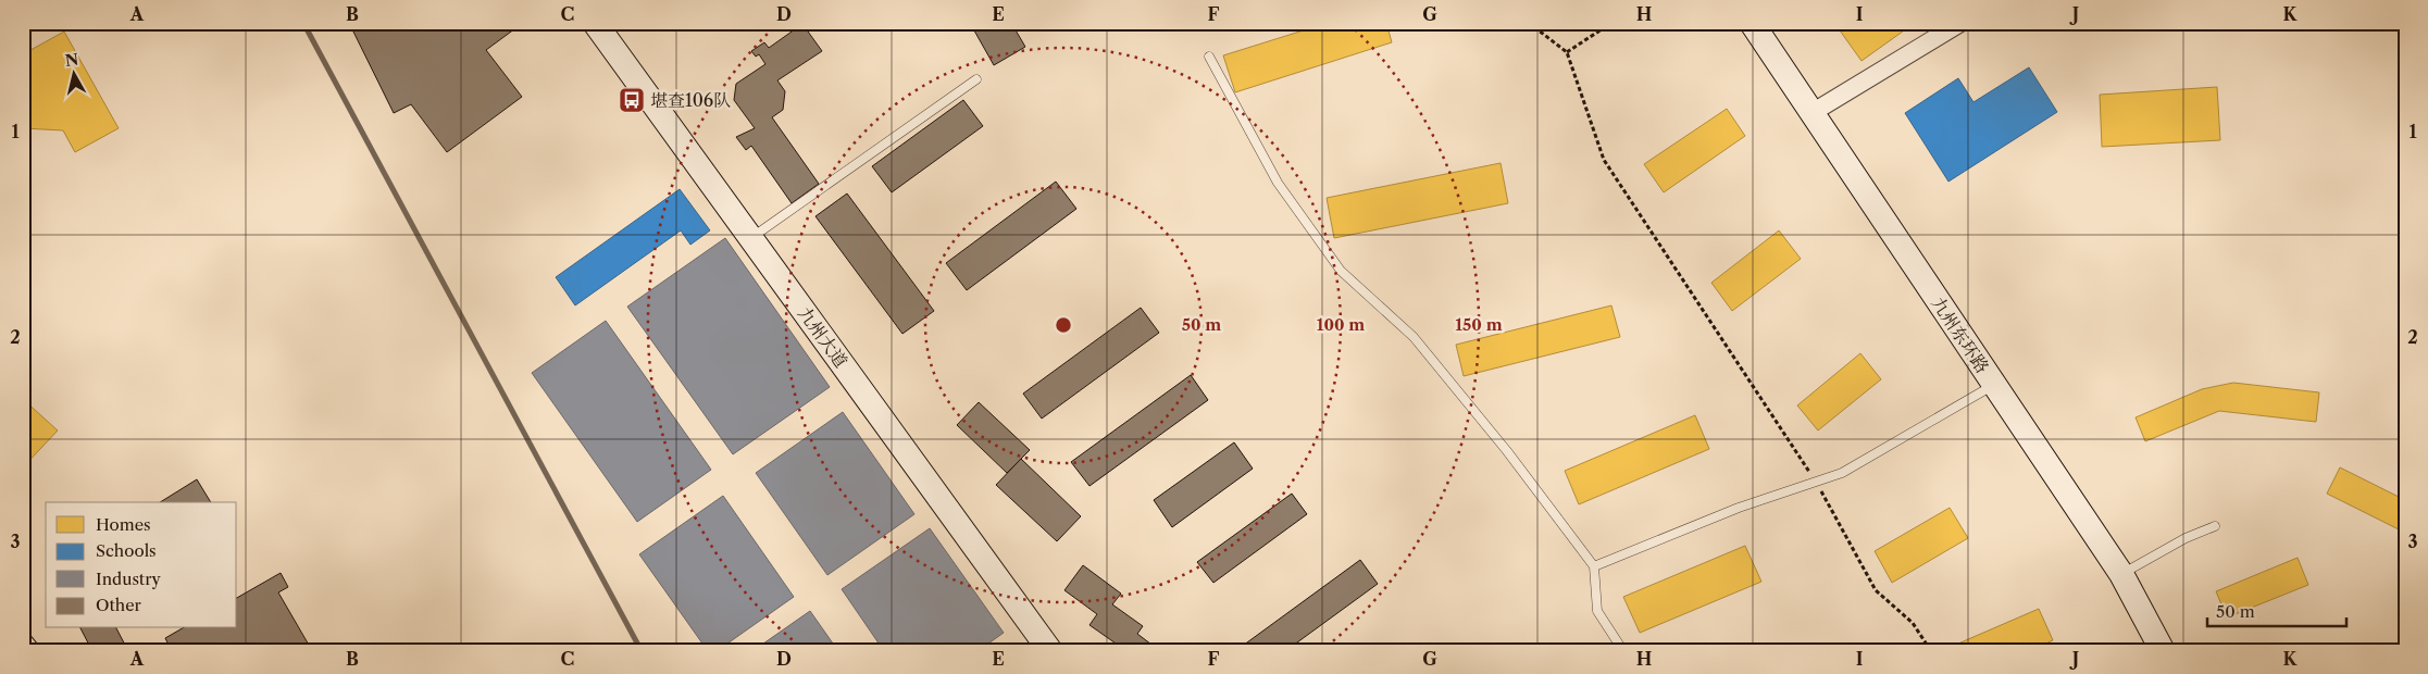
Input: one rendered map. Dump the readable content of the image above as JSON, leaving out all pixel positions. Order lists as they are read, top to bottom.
{
  "streets": {
    "main road": ["九州东环路", "九州大道"]
  },
  "places": {
    "bus stop": ["堪查106队"]
  },
  "legend": [
    "Homes",
    "Schools",
    "Industry",
    "Other"
  ],
  "scale_bar": "50 m",
  "north": "top",
  "grid": {
    "columns": [
      "A",
      "B",
      "C",
      "D",
      "E",
      "F",
      "G",
      "H",
      "I",
      "J",
      "K"
    ],
    "rows": ["1", "2", "3"]
  },
  "rings": ["50 m", "100 m", "150 m"]
}
